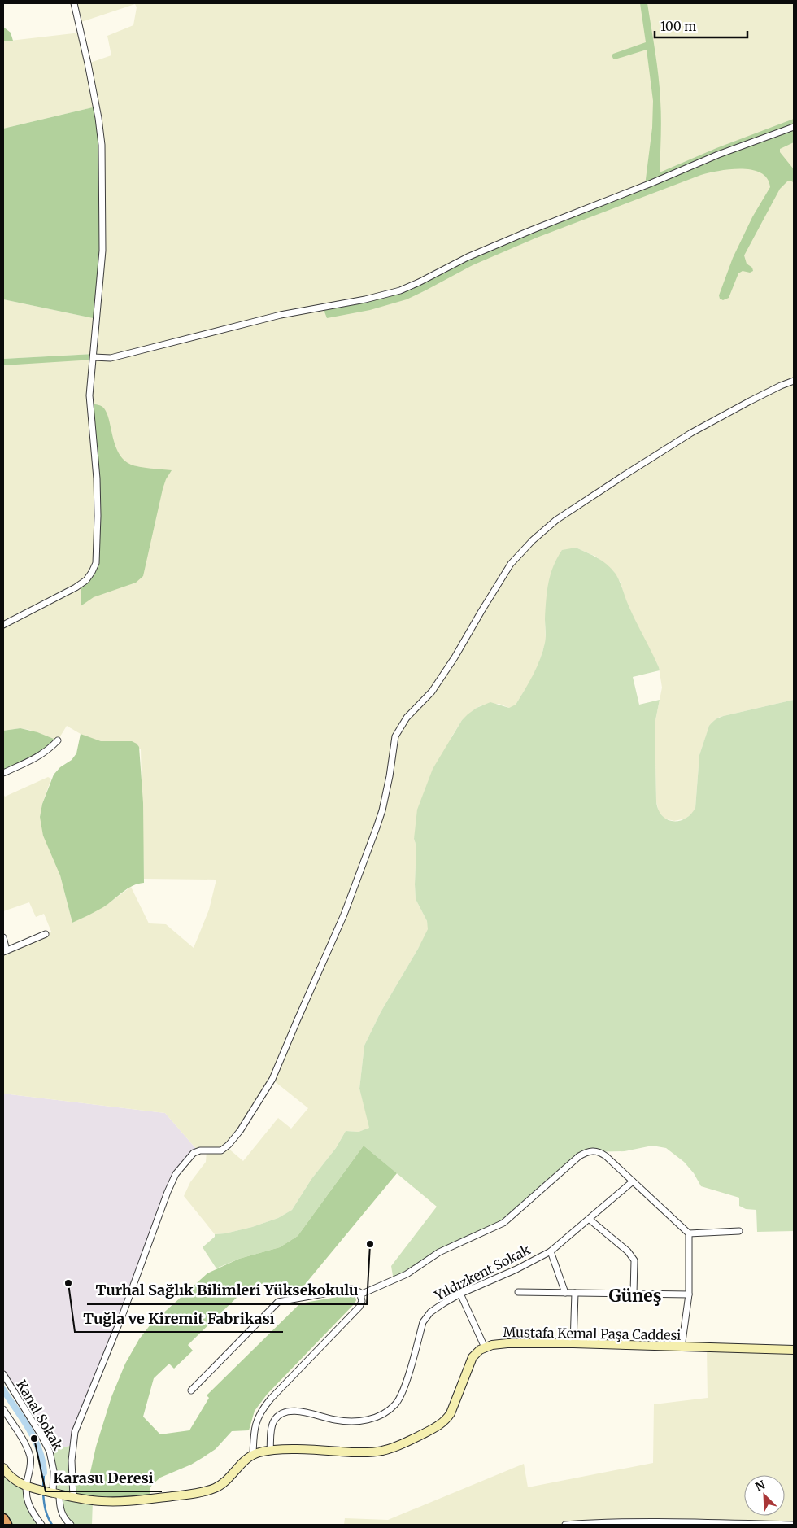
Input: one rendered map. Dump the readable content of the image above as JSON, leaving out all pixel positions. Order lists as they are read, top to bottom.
{
  "streets": {
    "street": ["Yıldızkent Sokak", "Mustafa Kemal Paşa Caddesi", "Kanal Sokak"]
  },
  "crossings": [
    ["Yıldızkent Sokak", "Mustafa Kemal Paşa Caddesi"]
  ],
  "districts": ["Güneş"],
  "places": ["Turhal Sağlık Bilimleri Yüksekokulu", "Tuğla ve Kiremit Fabrikası", "Karasu Deresi"],
  "scale_bar": "100 m",
  "north": "top left"
}
